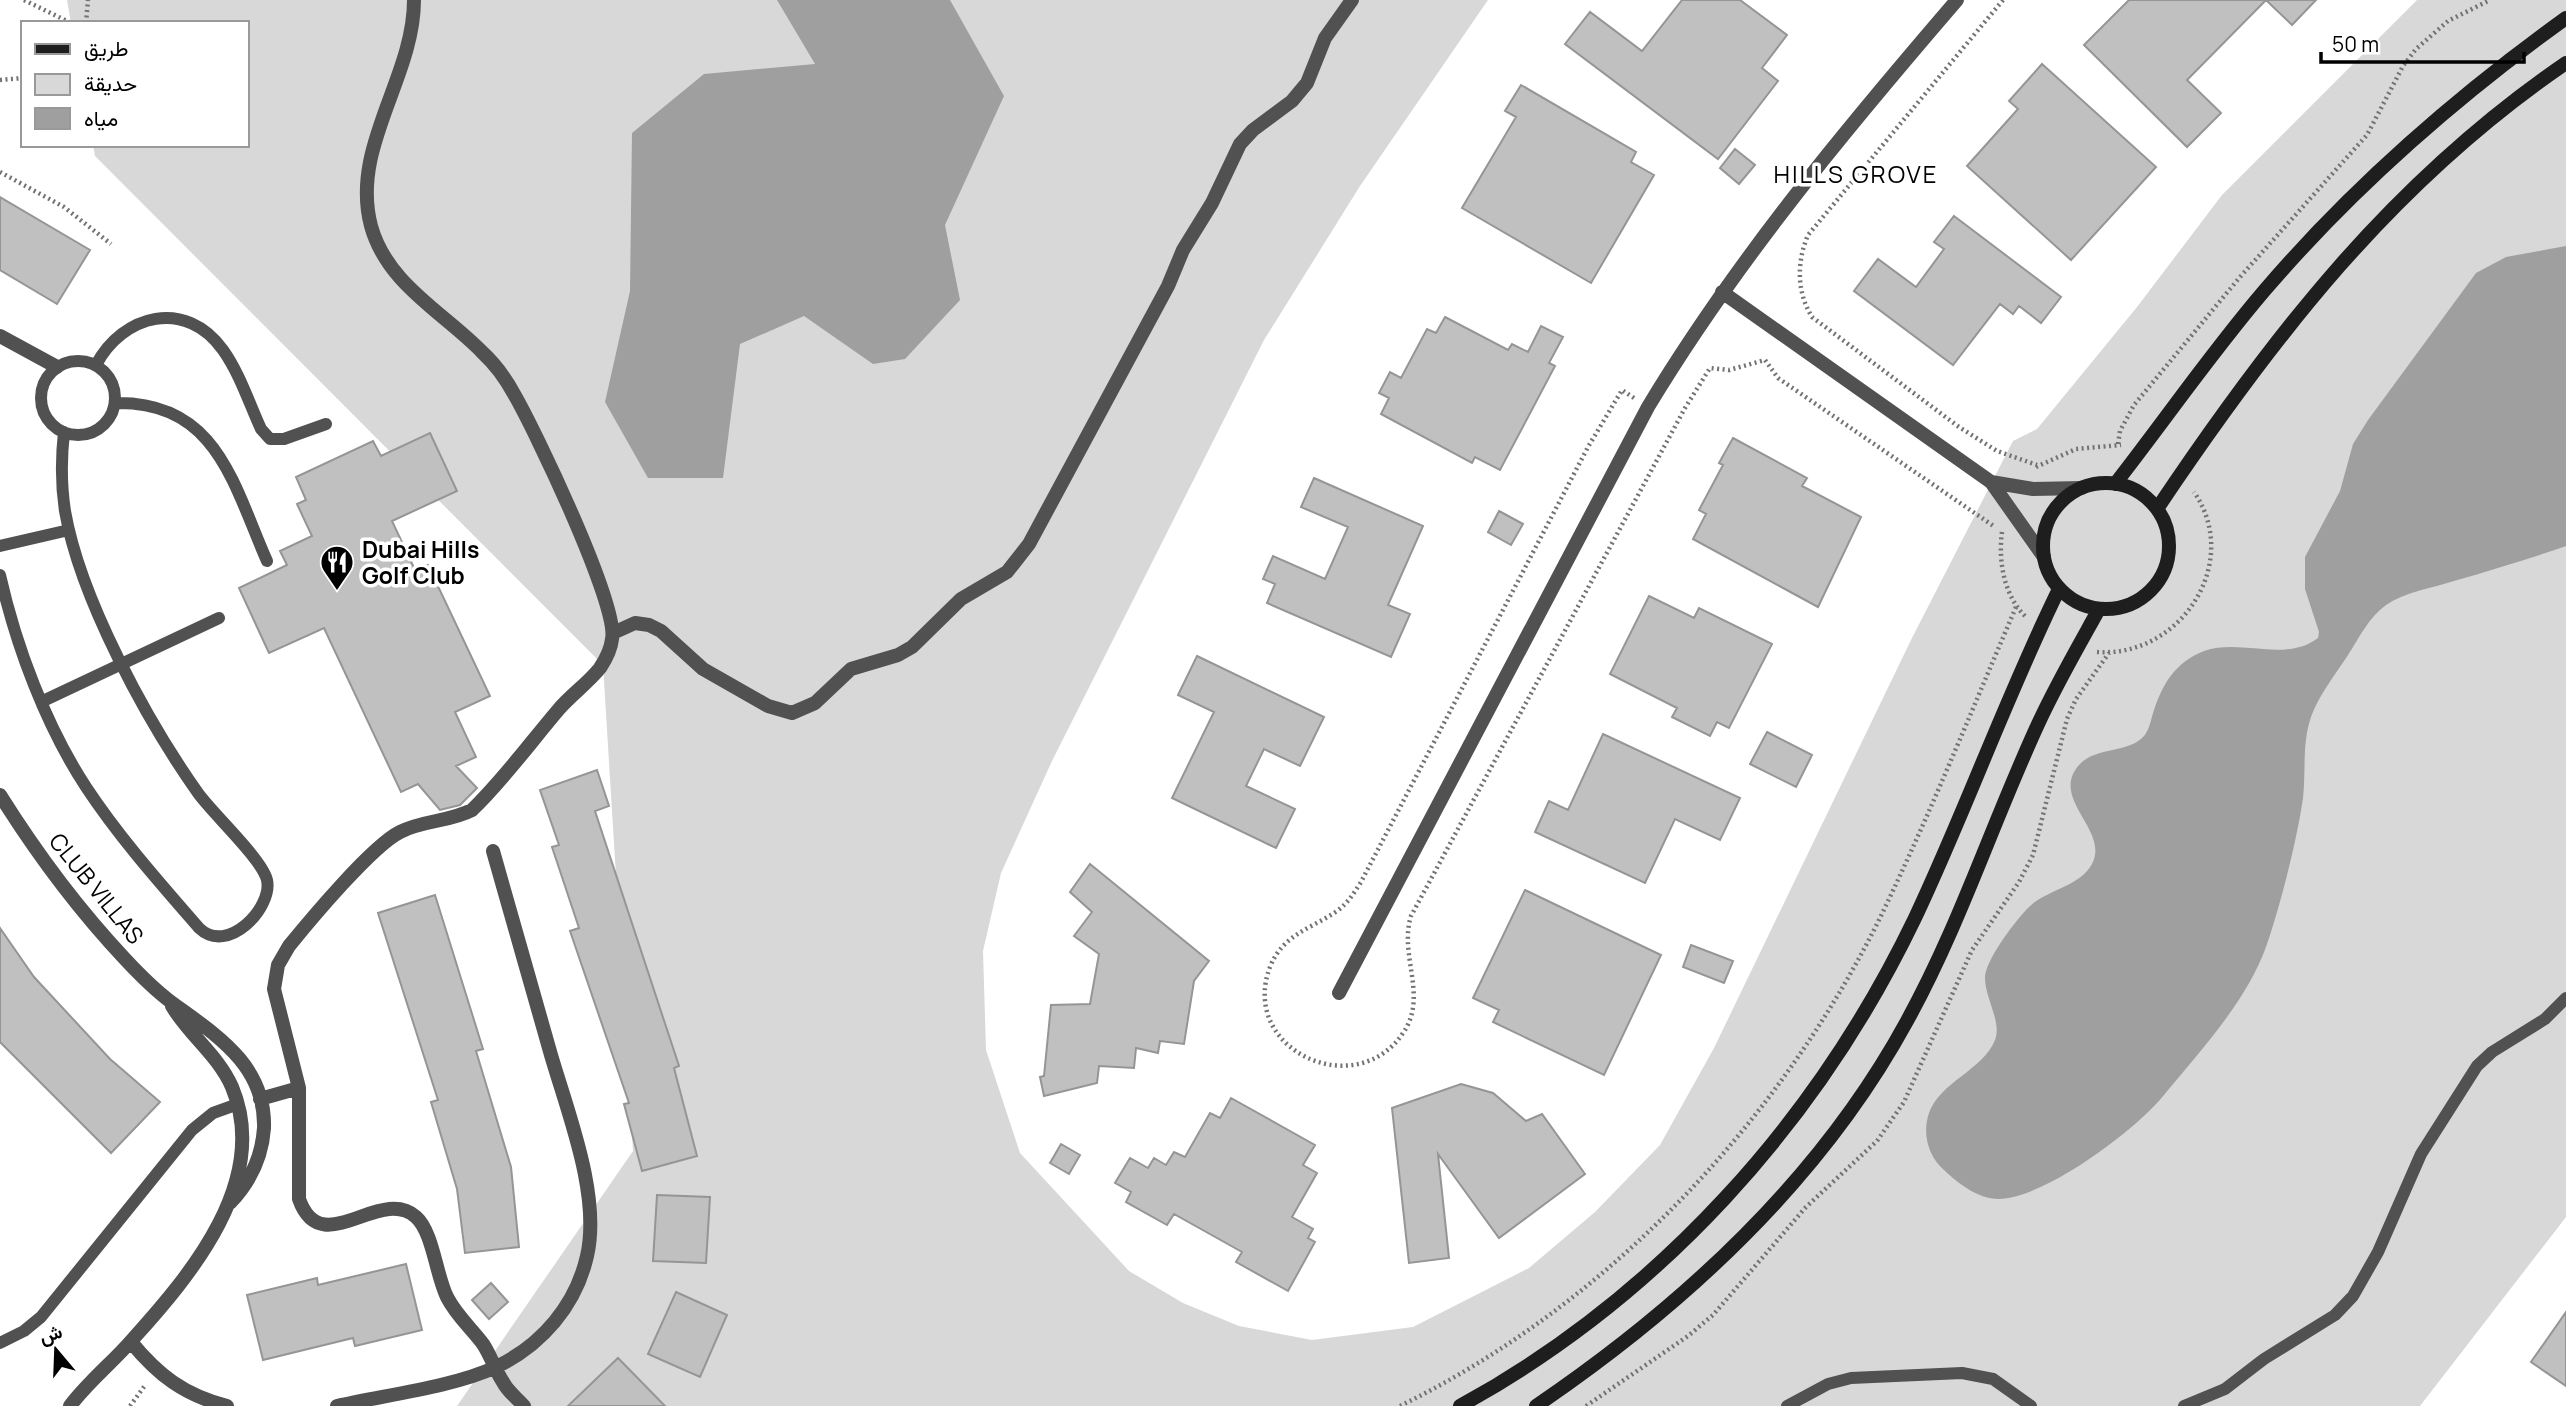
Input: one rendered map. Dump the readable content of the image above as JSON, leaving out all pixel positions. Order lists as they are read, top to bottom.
{
  "streets": {
    "street": ["CLUB VILLAS"]
  },
  "districts": ["HILLS GROVE"],
  "places": {
    "restaurant": ["Dubai Hills Golf Club"]
  },
  "legend": ["طريق", "حديقة", "مياه"],
  "scale_bar": "50 m",
  "north": "top"
}
